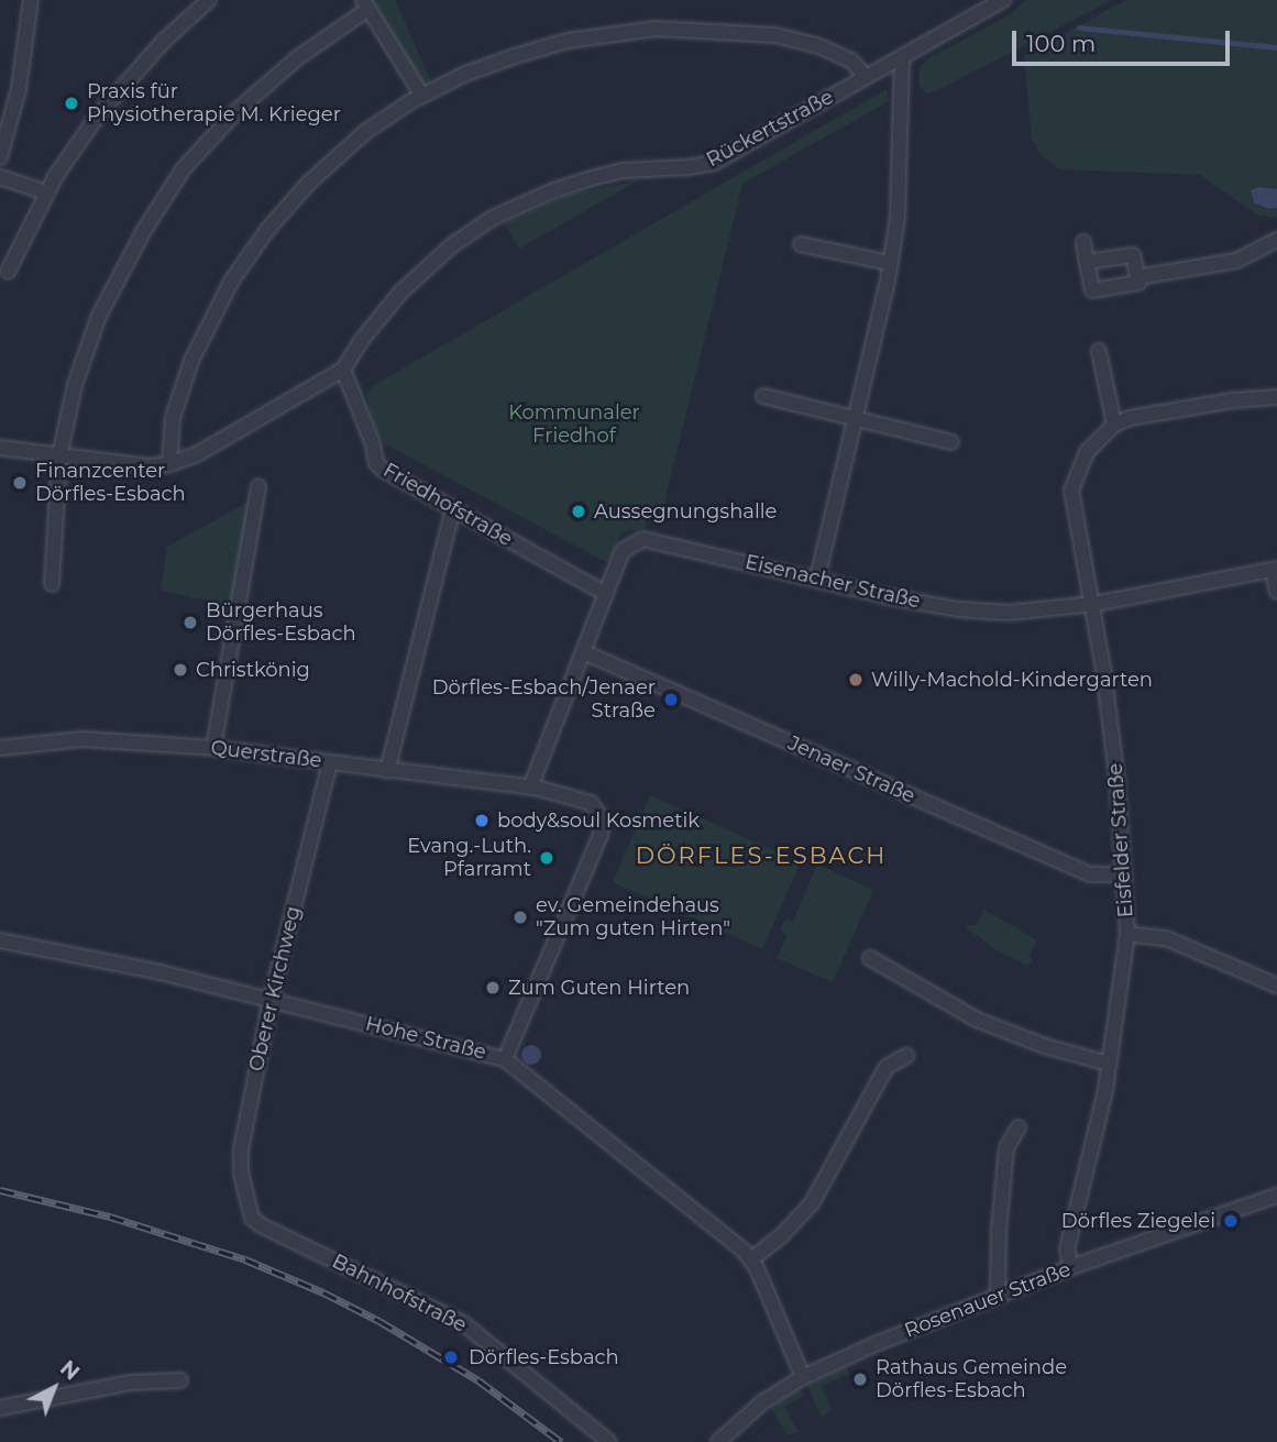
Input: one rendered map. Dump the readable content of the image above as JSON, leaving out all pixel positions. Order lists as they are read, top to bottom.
{
  "streets": {
    "street": [
      "Rückertstraße",
      "Friedhofstraße",
      "Eisenacher Straße",
      "Querstraße",
      "Jenaer Straße",
      "Eisfelder Straße",
      "Oberer Kirchweg",
      "Hohe Straße",
      "Bahnhofstraße",
      "Rosenauer Straße"
    ]
  },
  "crossings": [
    ["Rückertstraße", "Friedhofstraße"],
    ["Friedhofstraße", "Eisenacher Straße"],
    ["Eisenacher Straße", "Querstraße"],
    ["Eisenacher Straße", "Jenaer Straße"],
    ["Eisenacher Straße", "Eisfelder Straße"],
    ["Querstraße", "Oberer Kirchweg"],
    ["Querstraße", "Hohe Straße"],
    ["Jenaer Straße", "Eisfelder Straße"],
    ["Eisfelder Straße", "Rosenauer Straße"],
    ["Oberer Kirchweg", "Hohe Straße"],
    ["Oberer Kirchweg", "Bahnhofstraße"],
    ["Hohe Straße", "Rosenauer Straße"]
  ],
  "districts": ["DÖRFLES-ESBACH"],
  "parks": ["Kommunaler Friedhof"],
  "places": [
    "Praxis für Physiotherapie M. Krieger",
    "Finanzcenter Dörfles-Esbach",
    "Aussegnungshalle",
    "Bürgerhaus Dörfles-Esbach",
    "Christkönig",
    "Willy-Machold-Kindergarten",
    "Dörfles-Esbach/Jenaer Straße",
    "body&soul Kosmetik",
    "Evang.-Luth. Pfarramt",
    "ev. Gemeindehaus \"Zum guten Hirten\"",
    "Zum Guten Hirten",
    "Dörfles Ziegelei",
    "Dörfles-Esbach",
    "Rathaus Gemeinde Dörfles-Esbach"
  ],
  "scale_bar": "100 m",
  "north": "top right"
}
